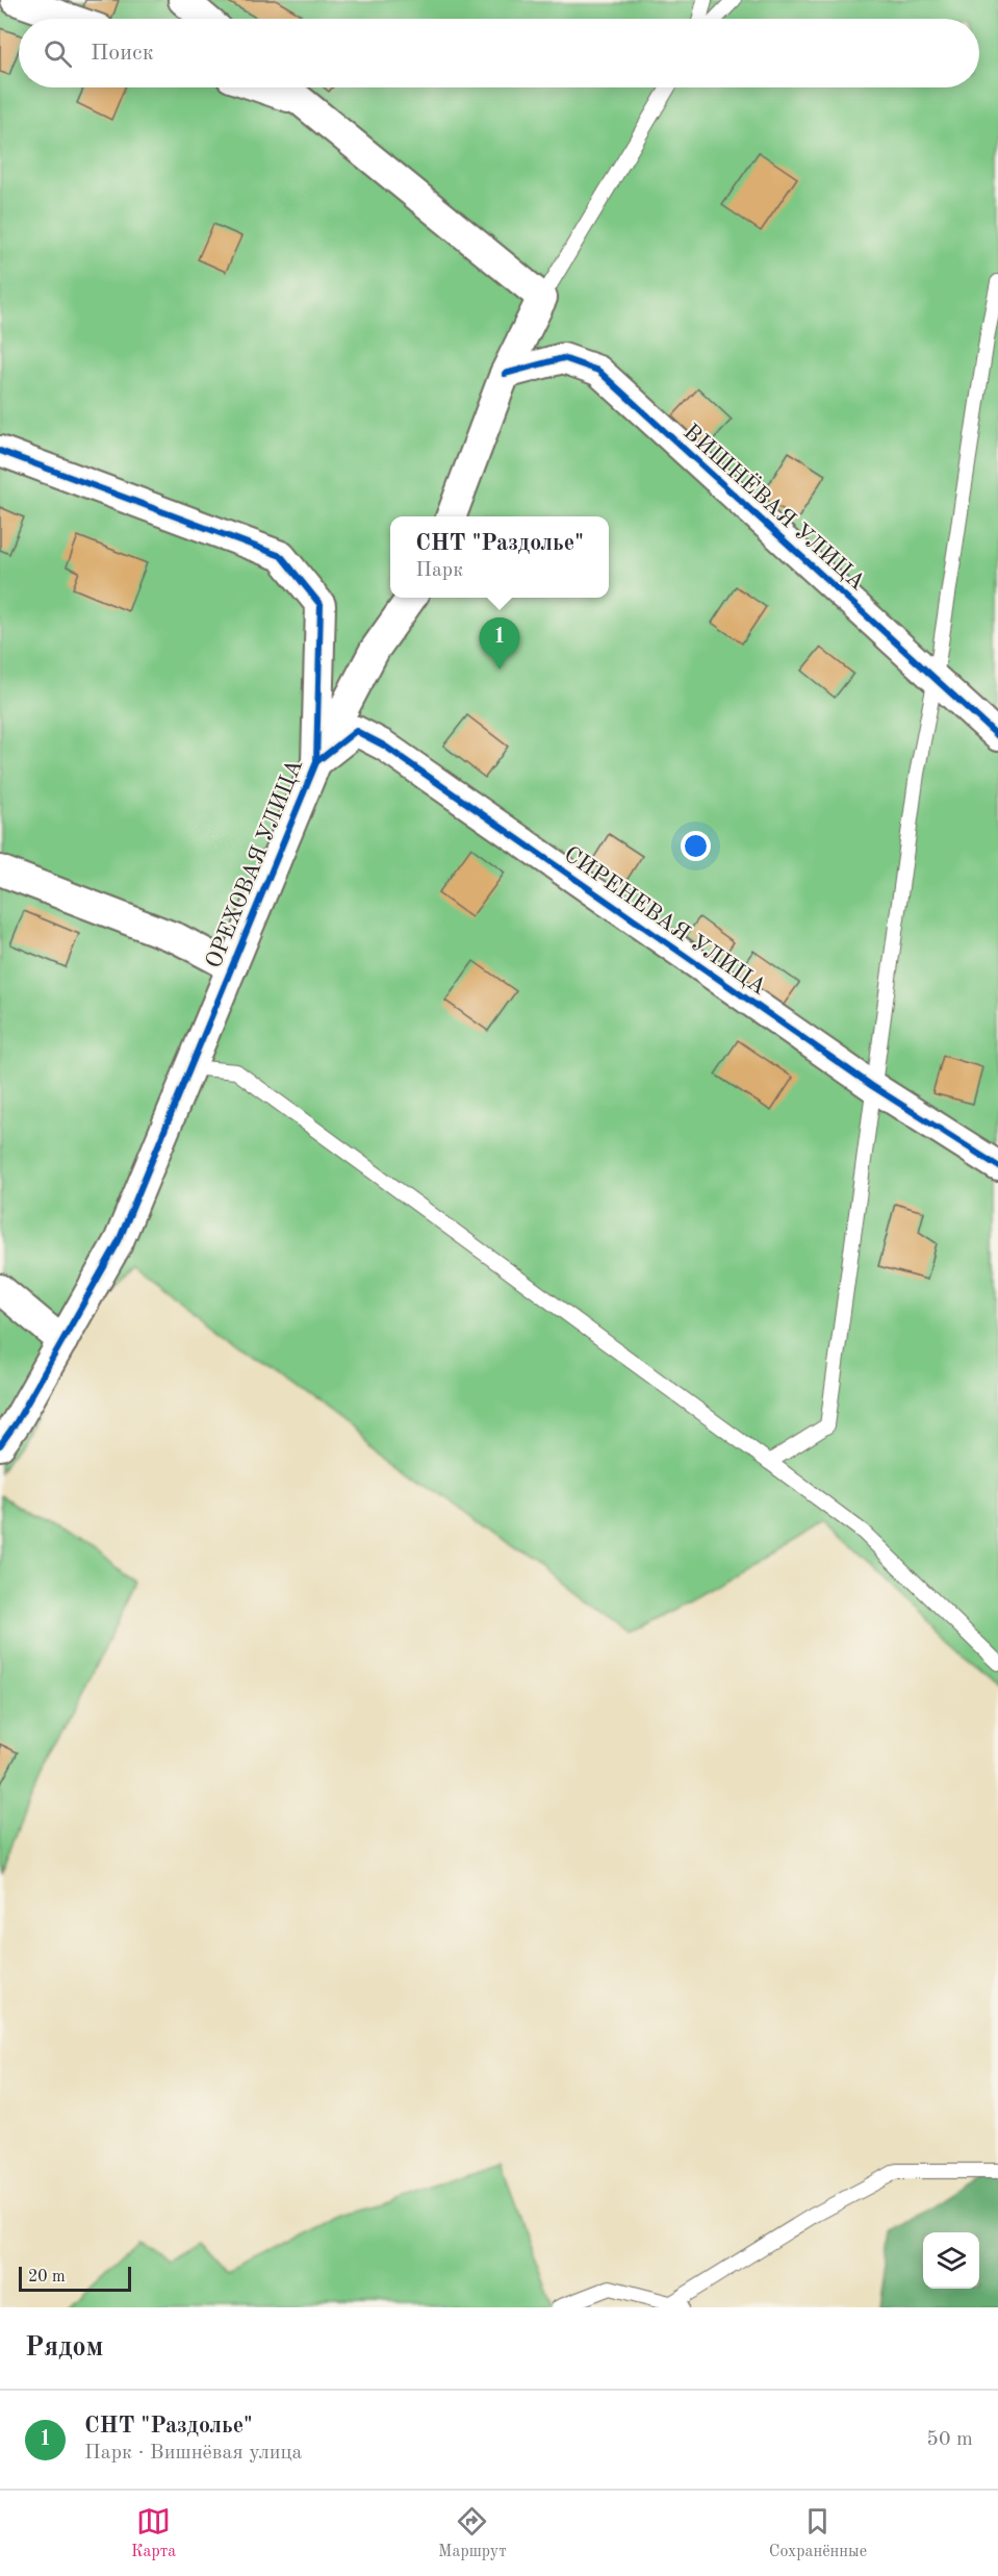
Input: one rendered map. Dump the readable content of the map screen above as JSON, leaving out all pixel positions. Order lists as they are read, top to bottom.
{
  "streets": {
    "street": ["ВИШНЁВАЯ УЛИЦА", "ОРЕХОВАЯ УЛИЦА", "СИРЕНЕВАЯ УЛИЦА"]
  },
  "crossings": [
    ["ОРЕХОВАЯ УЛИЦА", "СИРЕНЕВАЯ УЛИЦА"]
  ],
  "scale_bar": "20 m",
  "page": {
    "search": "Поиск",
    "popup": ["СНТ \"Раздолье\"", "Парк"],
    "pins": "1",
    "scale": "20 m",
    "heading": "Рядом",
    "list": [
      {
        "mark": "1",
        "name": "СНТ \"Раздолье\"",
        "note": "Парк · Вишнёвая улица",
        "value": "50 m"
      }
    ],
    "nav": ["Карта", "Маршрут", "Сохранённые"]
  }
}
